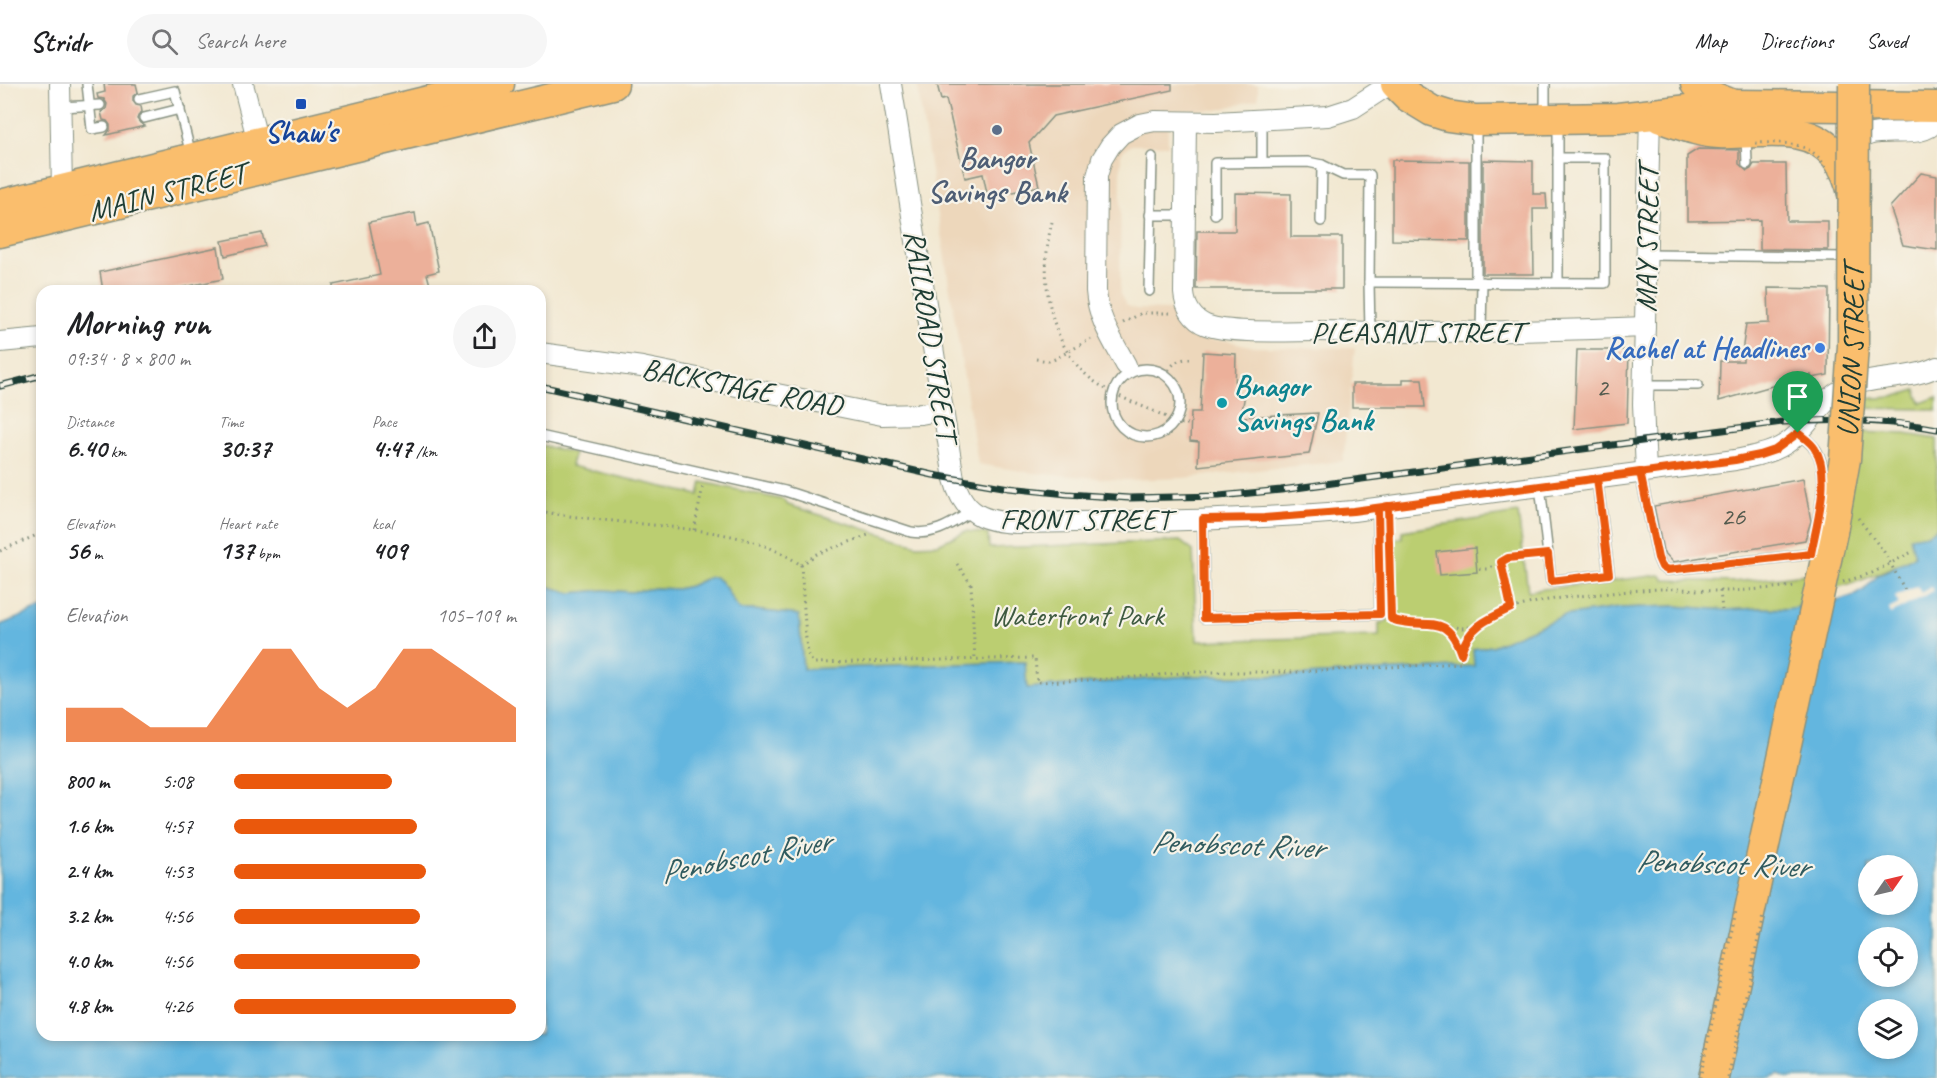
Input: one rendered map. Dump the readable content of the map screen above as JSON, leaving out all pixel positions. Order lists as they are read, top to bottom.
{
  "streets": {
    "main road": ["MAIN STREET", "UNION STREET"],
    "street": [
      "MAY STREET",
      "PLEASANT STREET",
      "RAILROAD STREET",
      "BACKSTAGE ROAD",
      "FRONT STREET"
    ]
  },
  "crossings": [
    ["MAY STREET", "PLEASANT STREET"],
    ["MAY STREET", "FRONT STREET"],
    ["RAILROAD STREET", "BACKSTAGE ROAD"],
    ["RAILROAD STREET", "FRONT STREET"]
  ],
  "water": ["Penobscot River"],
  "parks": ["Waterfront Park"],
  "places": {
    "transit": ["Shaw's"],
    "other": ["Bangor Savings Bank", "Rachel at Headlines", "Bnagor Savings Bank"]
  },
  "house_numbers": ["2", "26"],
  "north": "top right",
  "page": {
    "header": "Stridr",
    "search": "Search here",
    "nav": ["Map", "Directions", "Saved"],
    "heading": ["Morning run", "09:34 · 8 × 800 m"],
    "stats": [
      ["Distance", "6.40 km"],
      ["Time", "30:37"],
      ["Pace", "4:47 /km"],
      ["Elevation", "56 m"],
      ["Heart rate", "137 bpm"],
      ["kcal", "409"]
    ],
    "chart": ["Elevation", "105–109 m"],
    "list": [
      {
        "name": "800 m",
        "note": "5:08"
      },
      {
        "name": "1.6 km",
        "note": "4:57"
      },
      {
        "name": "2.4 km",
        "note": "4:53"
      },
      {
        "name": "3.2 km",
        "note": "4:56"
      },
      {
        "name": "4.0 km",
        "note": "4:56"
      },
      {
        "name": "4.8 km",
        "note": "4:26"
      }
    ]
  }
}
